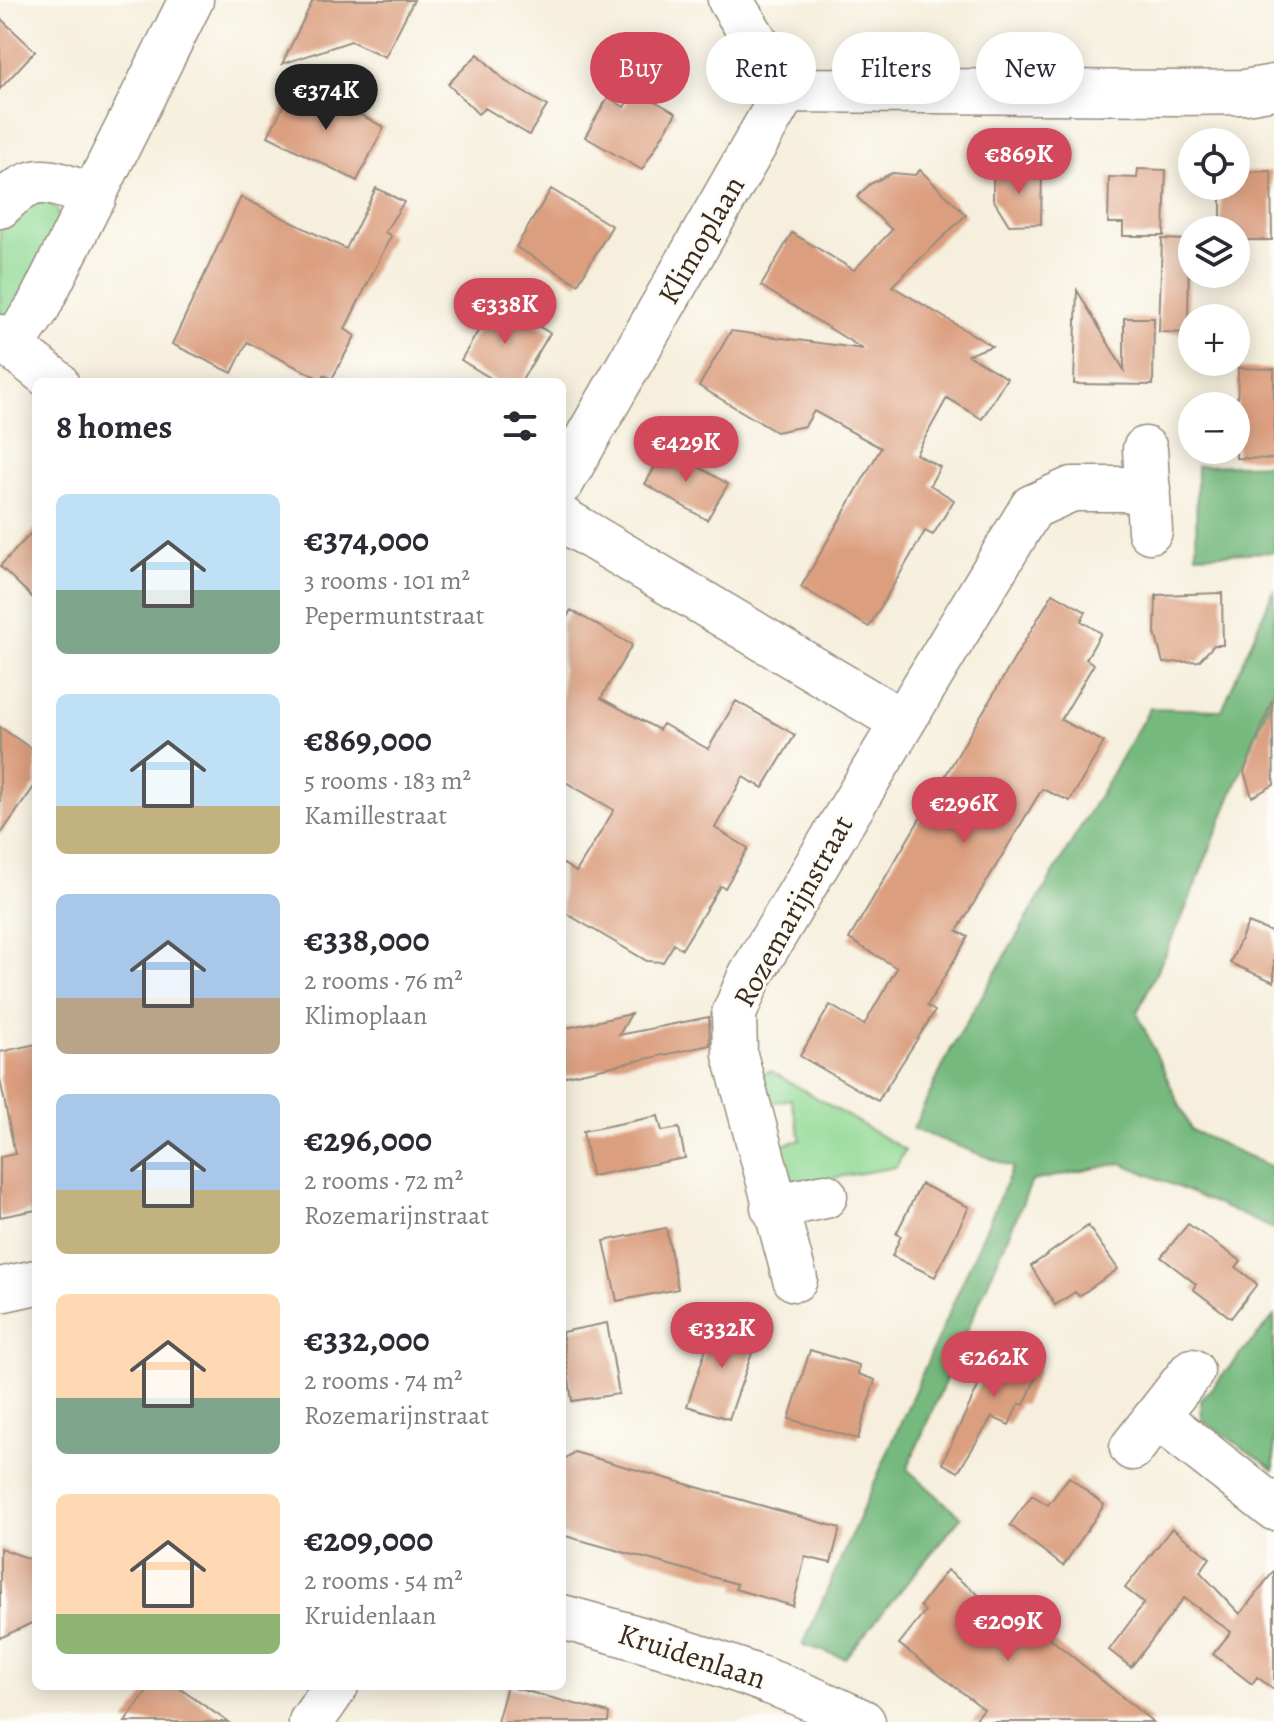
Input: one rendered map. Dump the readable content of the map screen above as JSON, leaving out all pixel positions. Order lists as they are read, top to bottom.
{
  "streets": {
    "street": ["Klimoplaan", "Rozemarijnstraat", "Kruidenlaan"]
  },
  "page": {
    "chip": [
      "Buy",
      "Rent",
      "Filters",
      "New"
    ],
    "price": [
      "€374K",
      "€869K",
      "€338K",
      "€429K",
      "€296K",
      "€332K",
      "€262K",
      "€209K"
    ],
    "map_buttons": ["+", "−"],
    "heading": "8 homes",
    "list": [
      {
        "name": "€374,000",
        "note": "3 rooms · 101 m² · Pepermuntstraat"
      },
      {
        "name": "€869,000",
        "note": "5 rooms · 183 m² · Kamillestraat"
      },
      {
        "name": "€338,000",
        "note": "2 rooms · 76 m² · Klimoplaan"
      },
      {
        "name": "€296,000",
        "note": "2 rooms · 72 m² · Rozemarijnstraat"
      },
      {
        "name": "€332,000",
        "note": "2 rooms · 74 m² · Rozemarijnstraat"
      },
      {
        "name": "€209,000",
        "note": "2 rooms · 54 m² · Kruidenlaan"
      }
    ]
  }
}
